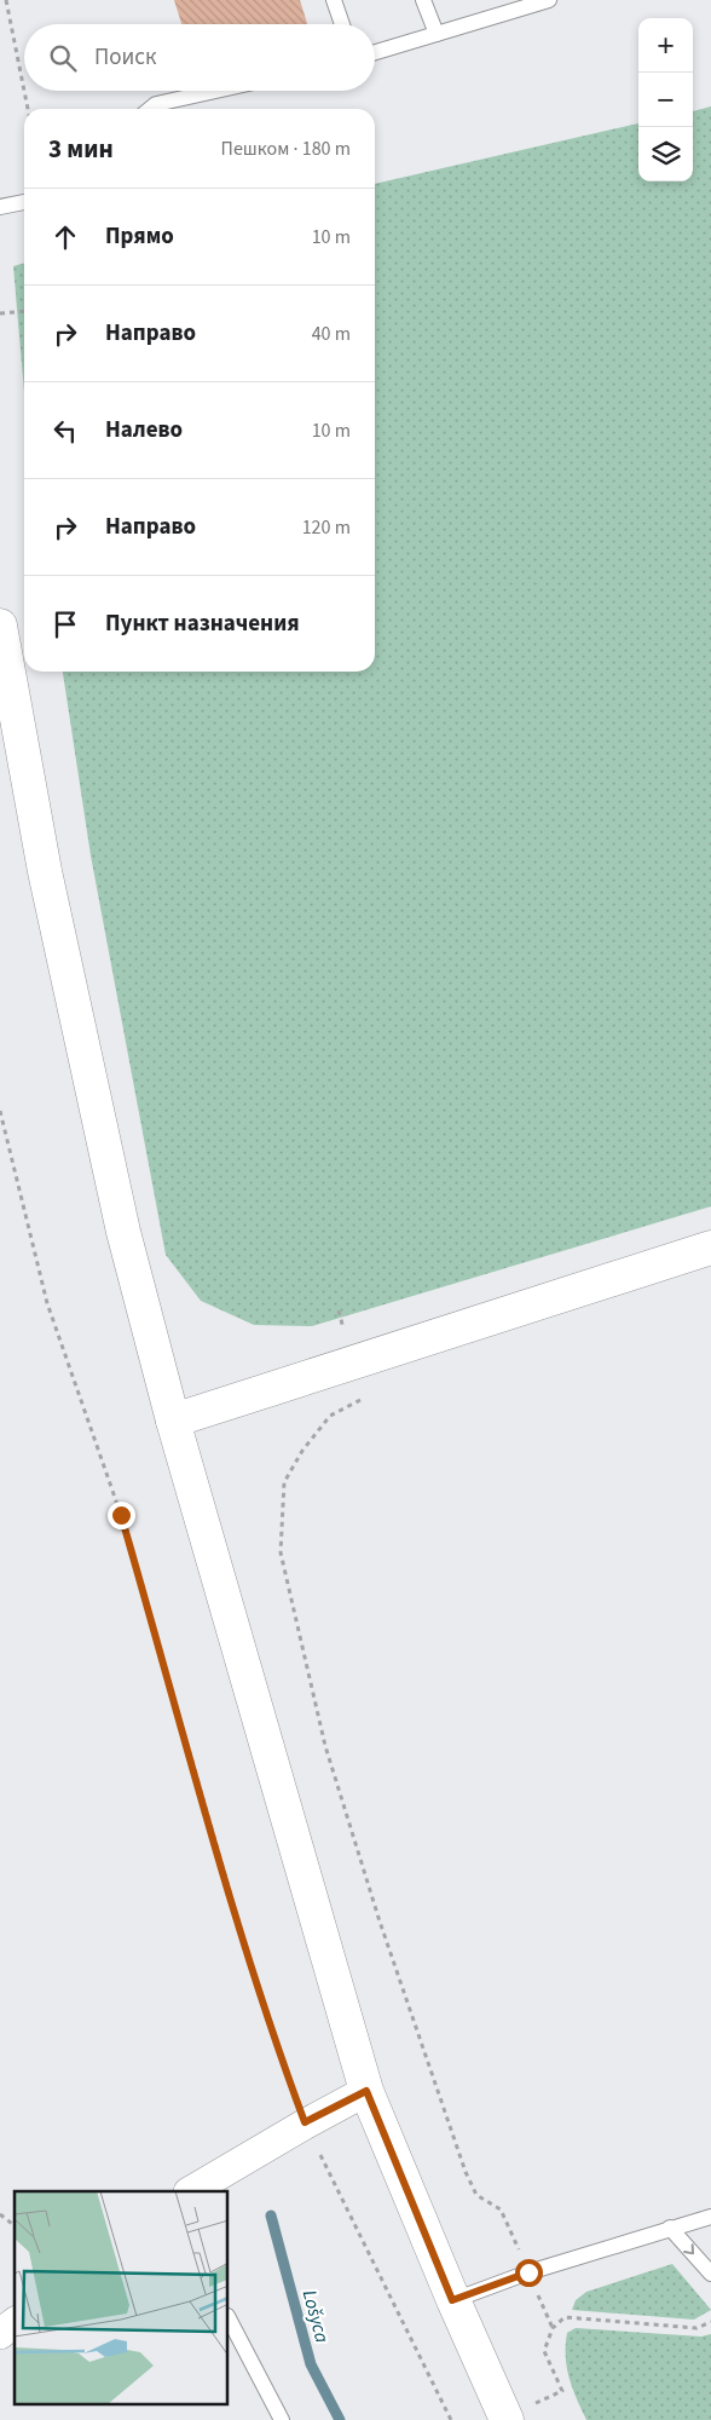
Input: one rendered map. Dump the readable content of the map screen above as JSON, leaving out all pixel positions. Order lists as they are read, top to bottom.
{
  "water": ["Lošyca"],
  "page": {
    "map_buttons": ["+", "−"],
    "search": "Поиск",
    "heading": ["3 мин", "Пешком · 180 m"],
    "list": [
      ["Прямо", "10 m"],
      ["Направо", "40 m"],
      ["Налево", "10 m"],
      ["Направо", "120 m"],
      "Пункт назначения"
    ]
  }
}
